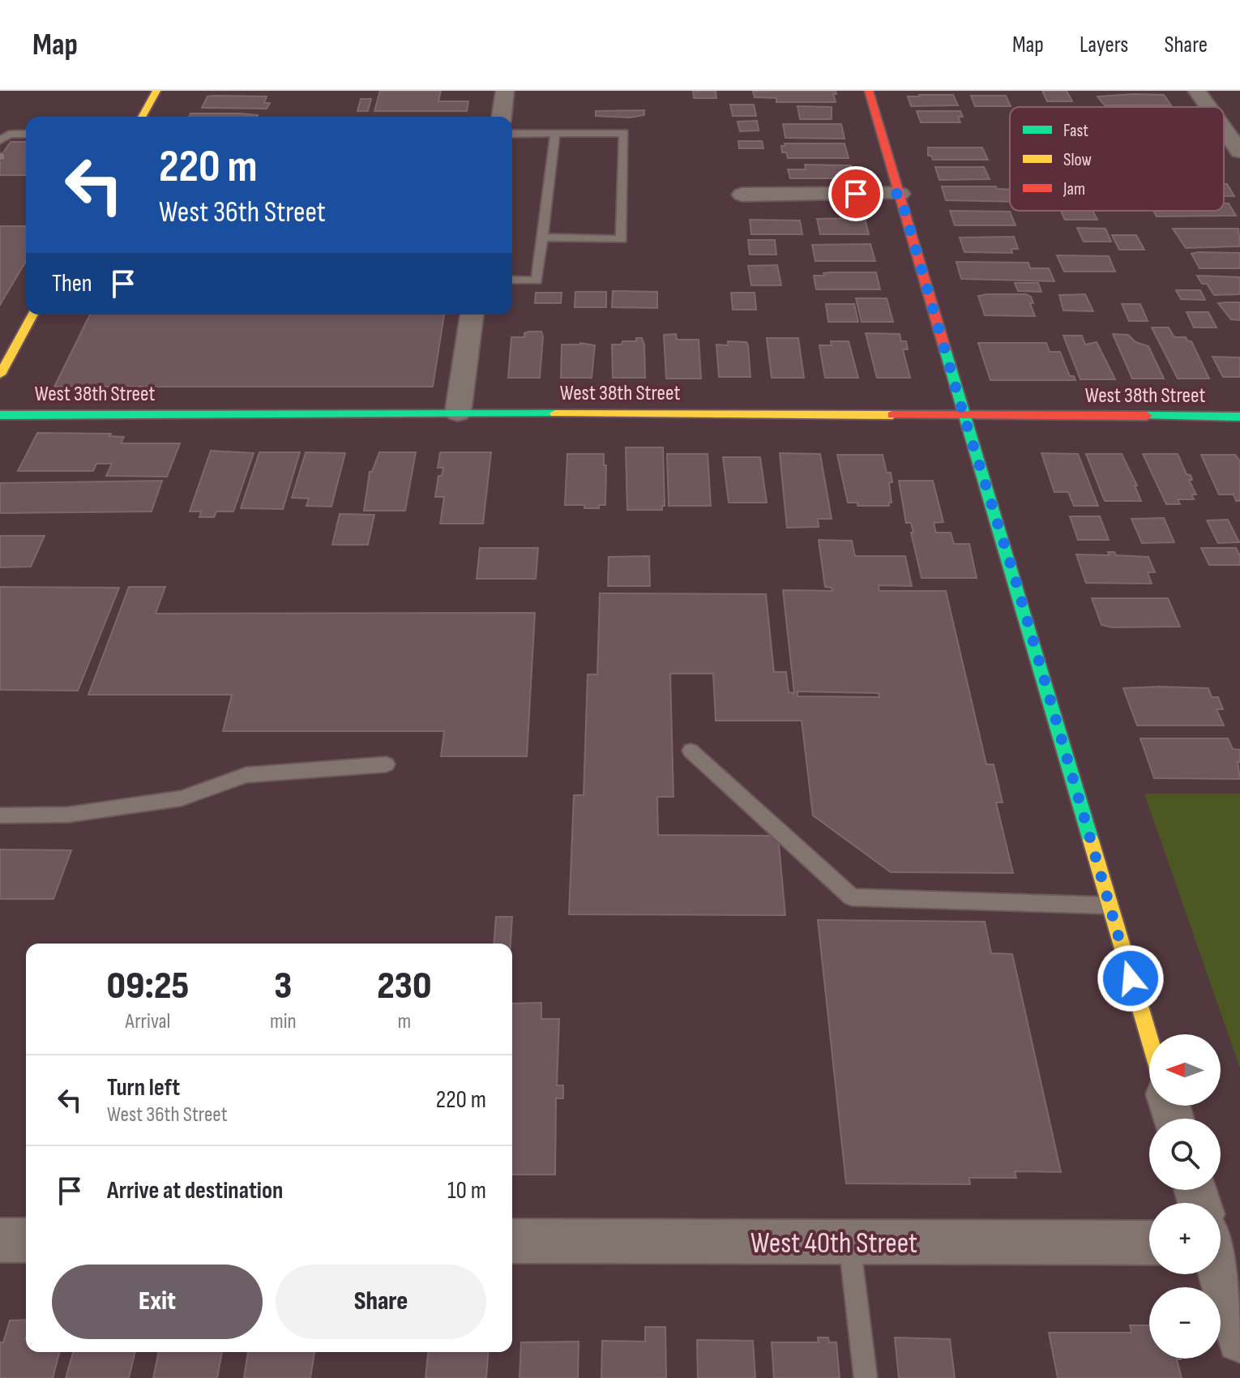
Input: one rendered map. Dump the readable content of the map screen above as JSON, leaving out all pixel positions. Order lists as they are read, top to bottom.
{
  "streets": {
    "street": ["West 38th Street", "West 40th Street"]
  },
  "legend": ["Fast", "Slow", "Jam"],
  "north": "left",
  "page": {
    "header": "Map",
    "nav": ["Map", "Layers", "Share"],
    "turn": ["220 m", "West 36th Street"],
    "then": "Then",
    "eta": [
      "09:25",
      "Arrival",
      "3",
      "min",
      "230",
      "m"
    ],
    "map_buttons": ["+", "−"],
    "list": [
      {
        "name": "Turn left",
        "note": "West 36th Street",
        "value": "220 m"
      },
      {
        "name": "Arrive at destination",
        "value": "10 m"
      }
    ],
    "buttons": ["Exit", "Share"]
  }
}
